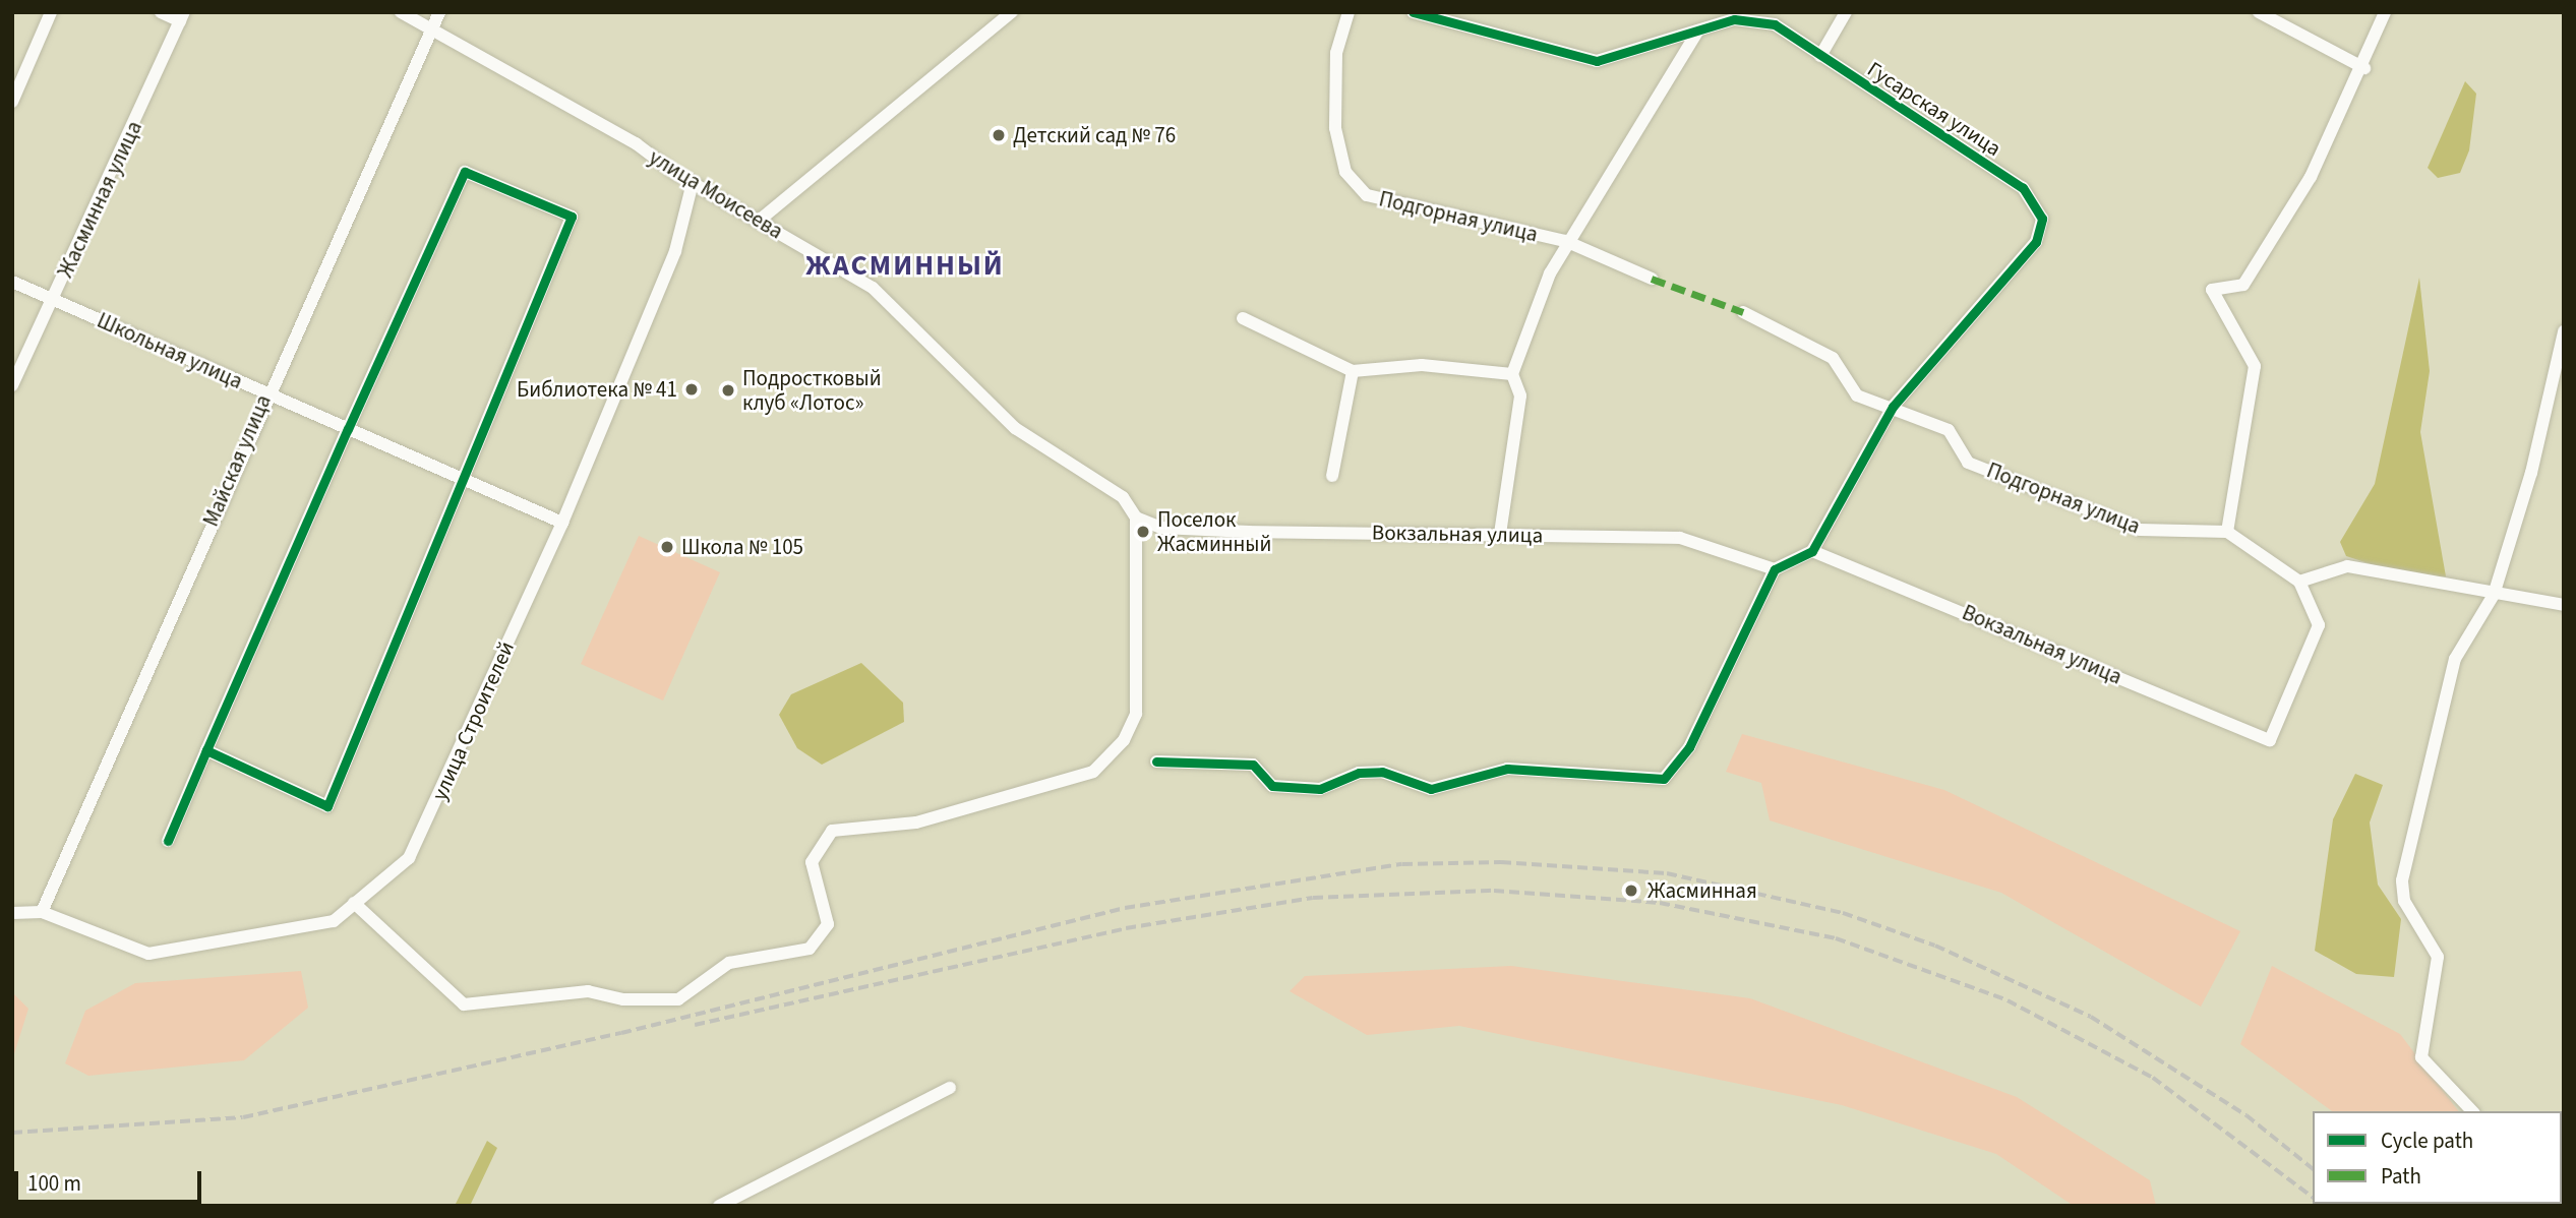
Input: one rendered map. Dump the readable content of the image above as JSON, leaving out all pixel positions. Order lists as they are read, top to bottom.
{
  "streets": {
    "street": [
      "Гусарская улица",
      "улица Моисеева",
      "Жасминная улица",
      "Подгорная улица",
      "Школьная улица",
      "Майская улица",
      "Вокзальная улица",
      "улица Строителей"
    ]
  },
  "crossings": [
    ["Гусарская улица", "Подгорная улица"],
    ["улица Моисеева", "Майская улица"],
    ["улица Моисеева", "Вокзальная улица"],
    ["улица Моисеева", "улица Строителей"],
    ["Жасминная улица", "Школьная улица"],
    ["Школьная улица", "Майская улица"],
    ["Школьная улица", "улица Строителей"],
    ["Майская улица", "улица Строителей"]
  ],
  "districts": ["ЖАСМИННЫЙ"],
  "places": [
    "Детский сад № 76",
    "Библиотека № 41",
    "Подростковый клуб «Лотос»",
    "Поселок Жасминный",
    "Школа № 105",
    "Жасминная"
  ],
  "legend": ["Cycle path", "Path"],
  "scale_bar": "100 m"
}
